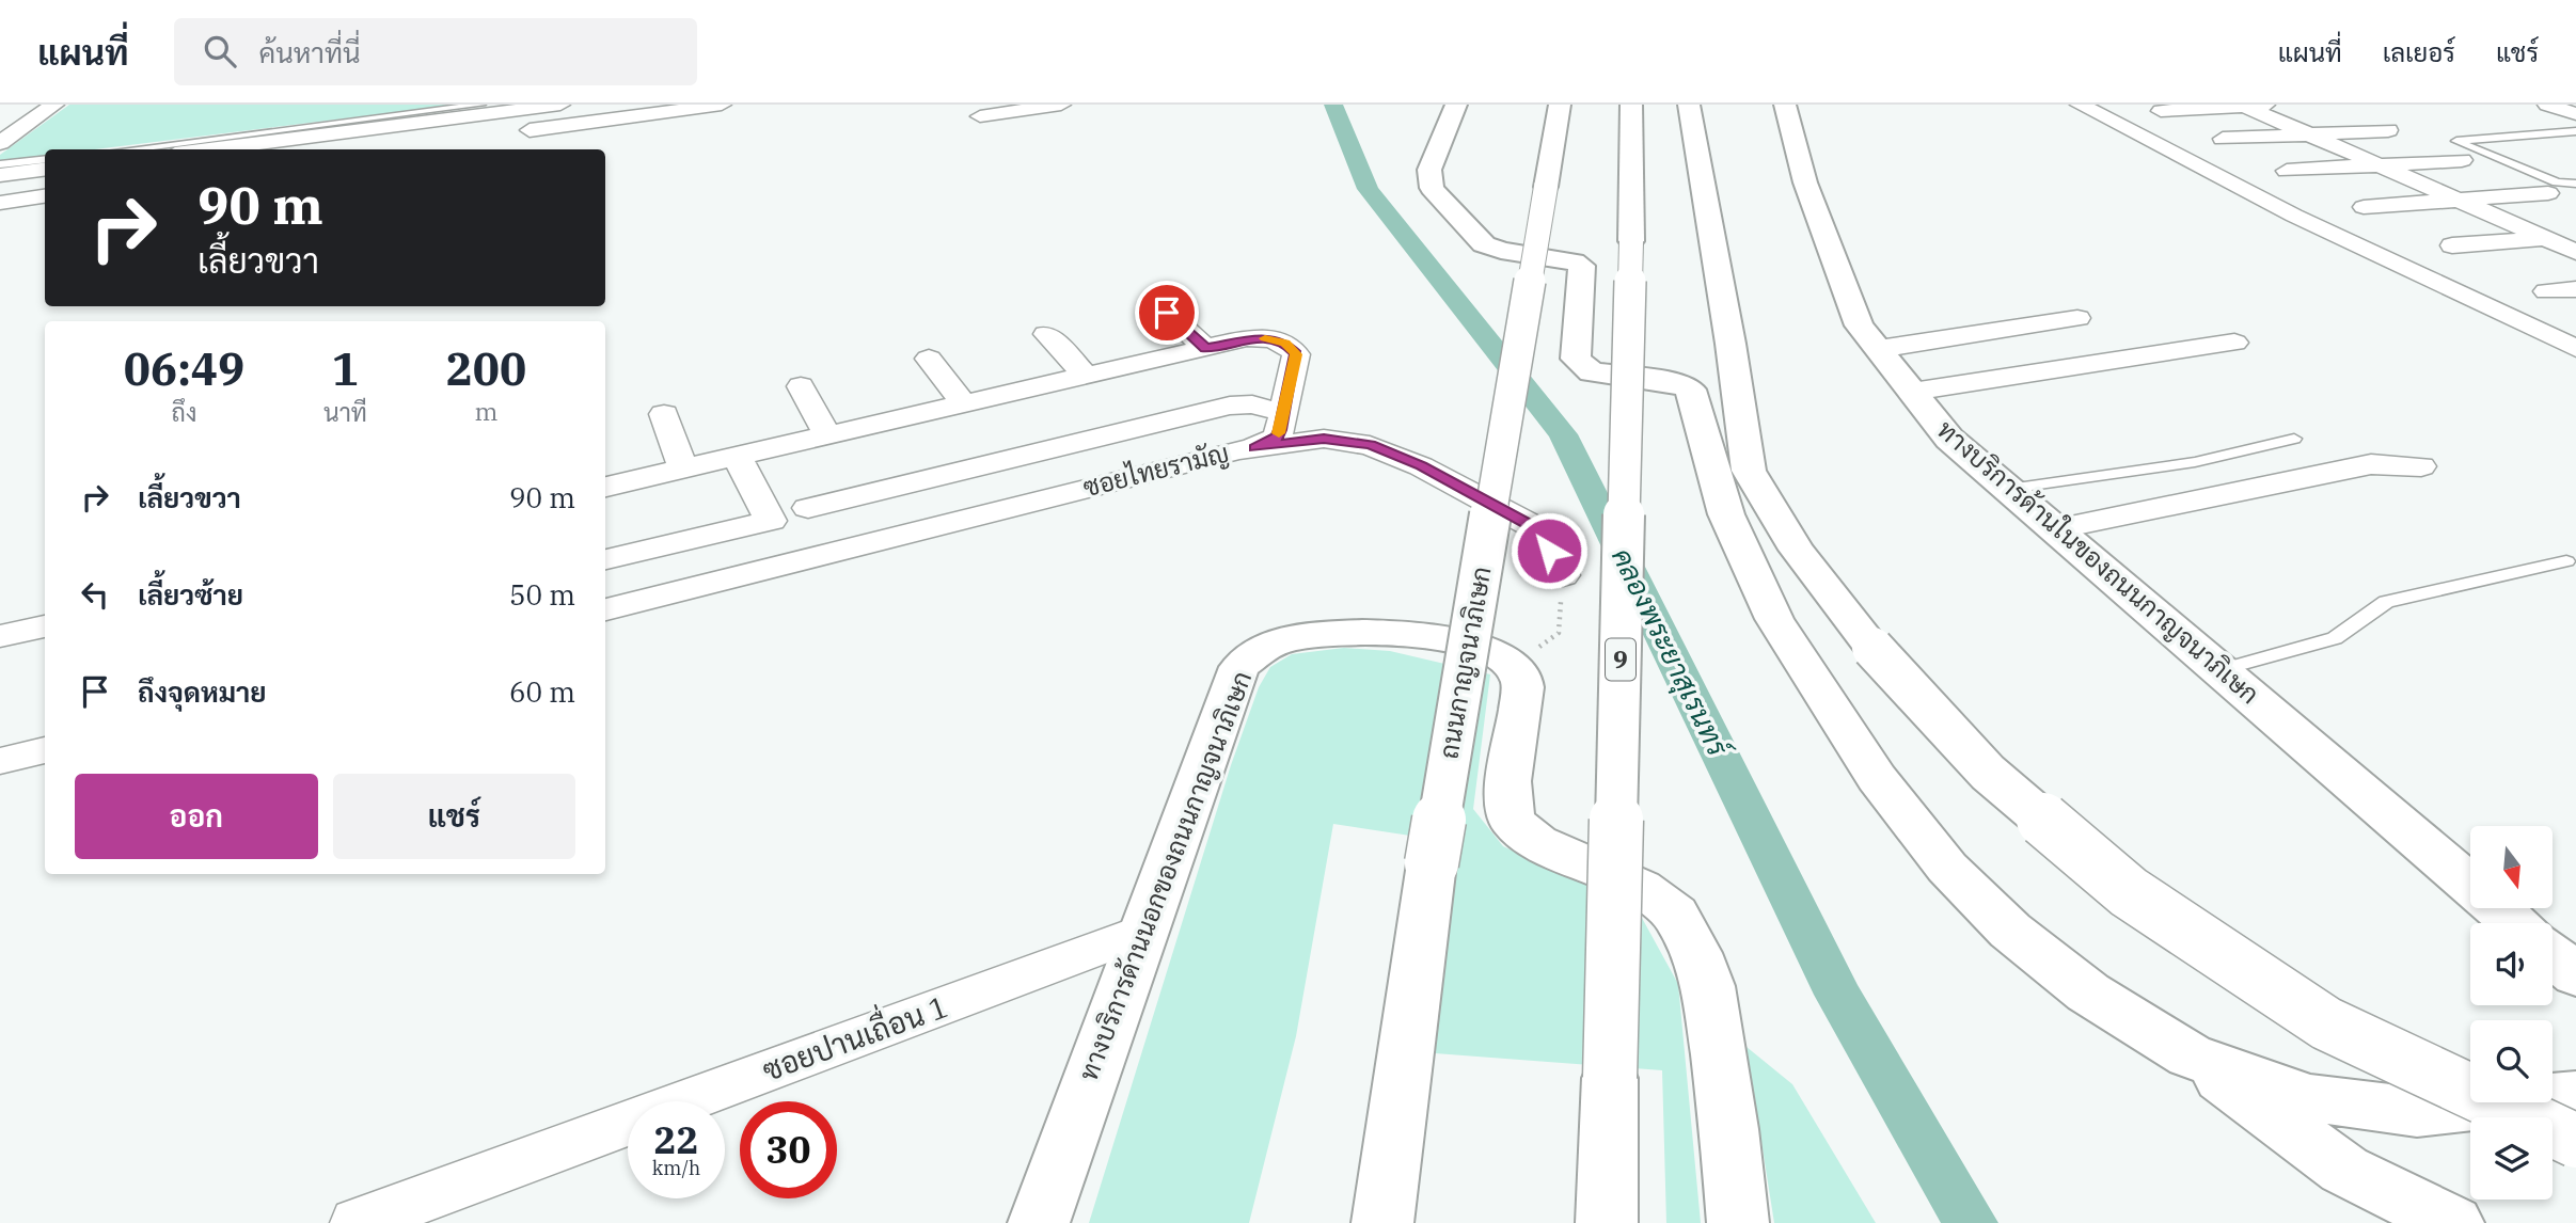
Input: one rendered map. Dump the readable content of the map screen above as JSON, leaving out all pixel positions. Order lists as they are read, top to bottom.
{
  "streets": {
    "main road": [
      "ทางบริการด้านในของถนนกาญจนาภิเษก",
      "9",
      "ถนนกาญจนาภิเษก",
      "ทางบริการด้านนอกของถนนกาญจนาภิเษก"
    ],
    "street": ["ซอยไทยรามัญ", "ซอยปานเถื่อน 1"]
  },
  "crossings": [
    ["ทางบริการด้านนอกของถนนกาญจนาภิเษก", "ซอยปานเถื่อน 1"]
  ],
  "water": ["คลองพระยาสุเรนทร์"],
  "north": "bottom",
  "page": {
    "header": "แผนที่",
    "search": "ค้นหาที่นี่",
    "nav": ["แผนที่", "เลเยอร์", "แชร์"],
    "turn": ["90 m", "เลี้ยวขวา"],
    "eta": [
      "06:49",
      "ถึง",
      "1",
      "นาที",
      "200",
      "m"
    ],
    "list": [
      {
        "name": "เลี้ยวขวา",
        "value": "90 m"
      },
      {
        "name": "เลี้ยวซ้าย",
        "value": "50 m"
      },
      {
        "name": "ถึงจุดหมาย",
        "value": "60 m"
      }
    ],
    "buttons": ["ออก", "แชร์"],
    "speed": "22 km/h",
    "limit": "30"
  }
}
